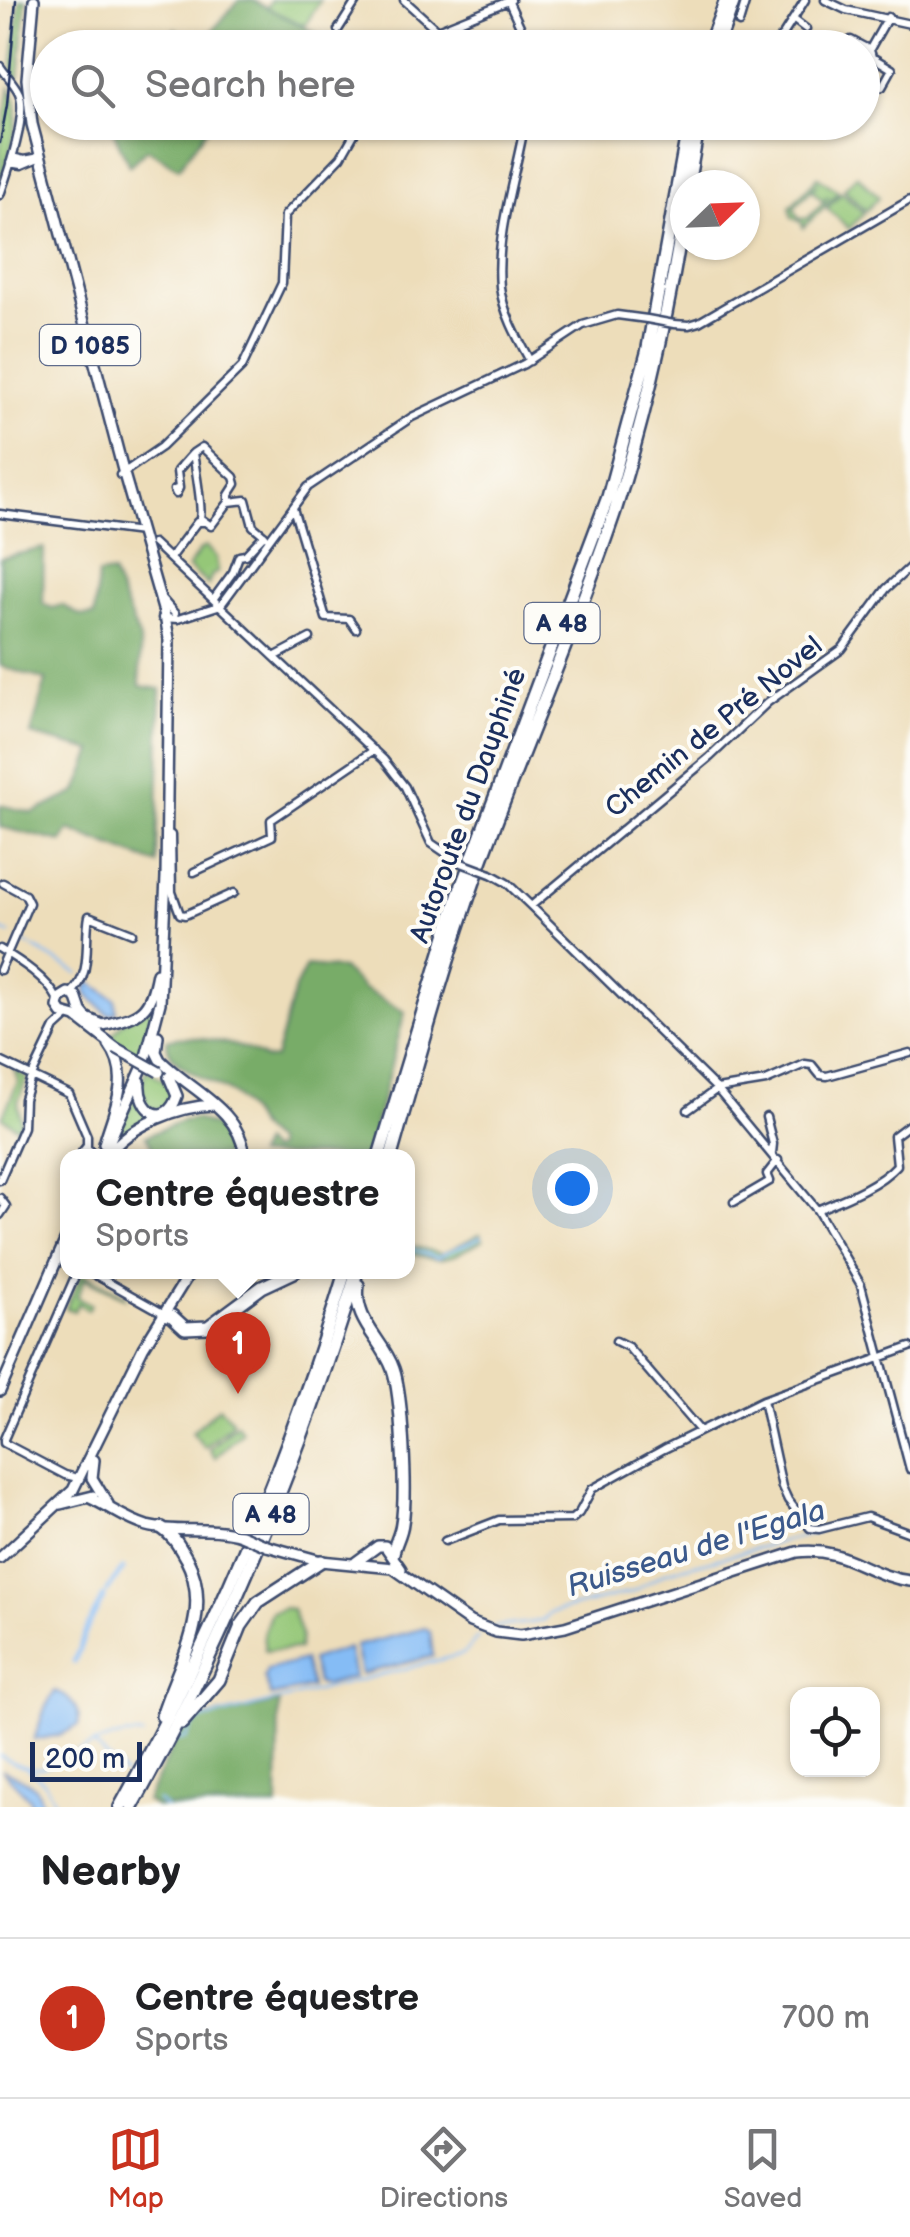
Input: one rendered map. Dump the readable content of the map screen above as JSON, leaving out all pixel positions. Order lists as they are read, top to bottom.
{
  "streets": {
    "highway": ["A 48", "Autoroute du Dauphiné"],
    "main road": ["D 1085"],
    "street": ["Chemin de Pré Novel"]
  },
  "water": ["Ruisseau de l'Egala"],
  "scale_bar": "200 m",
  "north": "top right",
  "page": {
    "search": "Search here",
    "popup": ["Centre équestre", "Sports"],
    "pins": "1",
    "scale": "200 m",
    "heading": "Nearby",
    "list": [
      {
        "mark": "1",
        "name": "Centre équestre",
        "note": "Sports",
        "value": "700 m"
      }
    ],
    "nav": ["Map", "Directions", "Saved"]
  }
}
